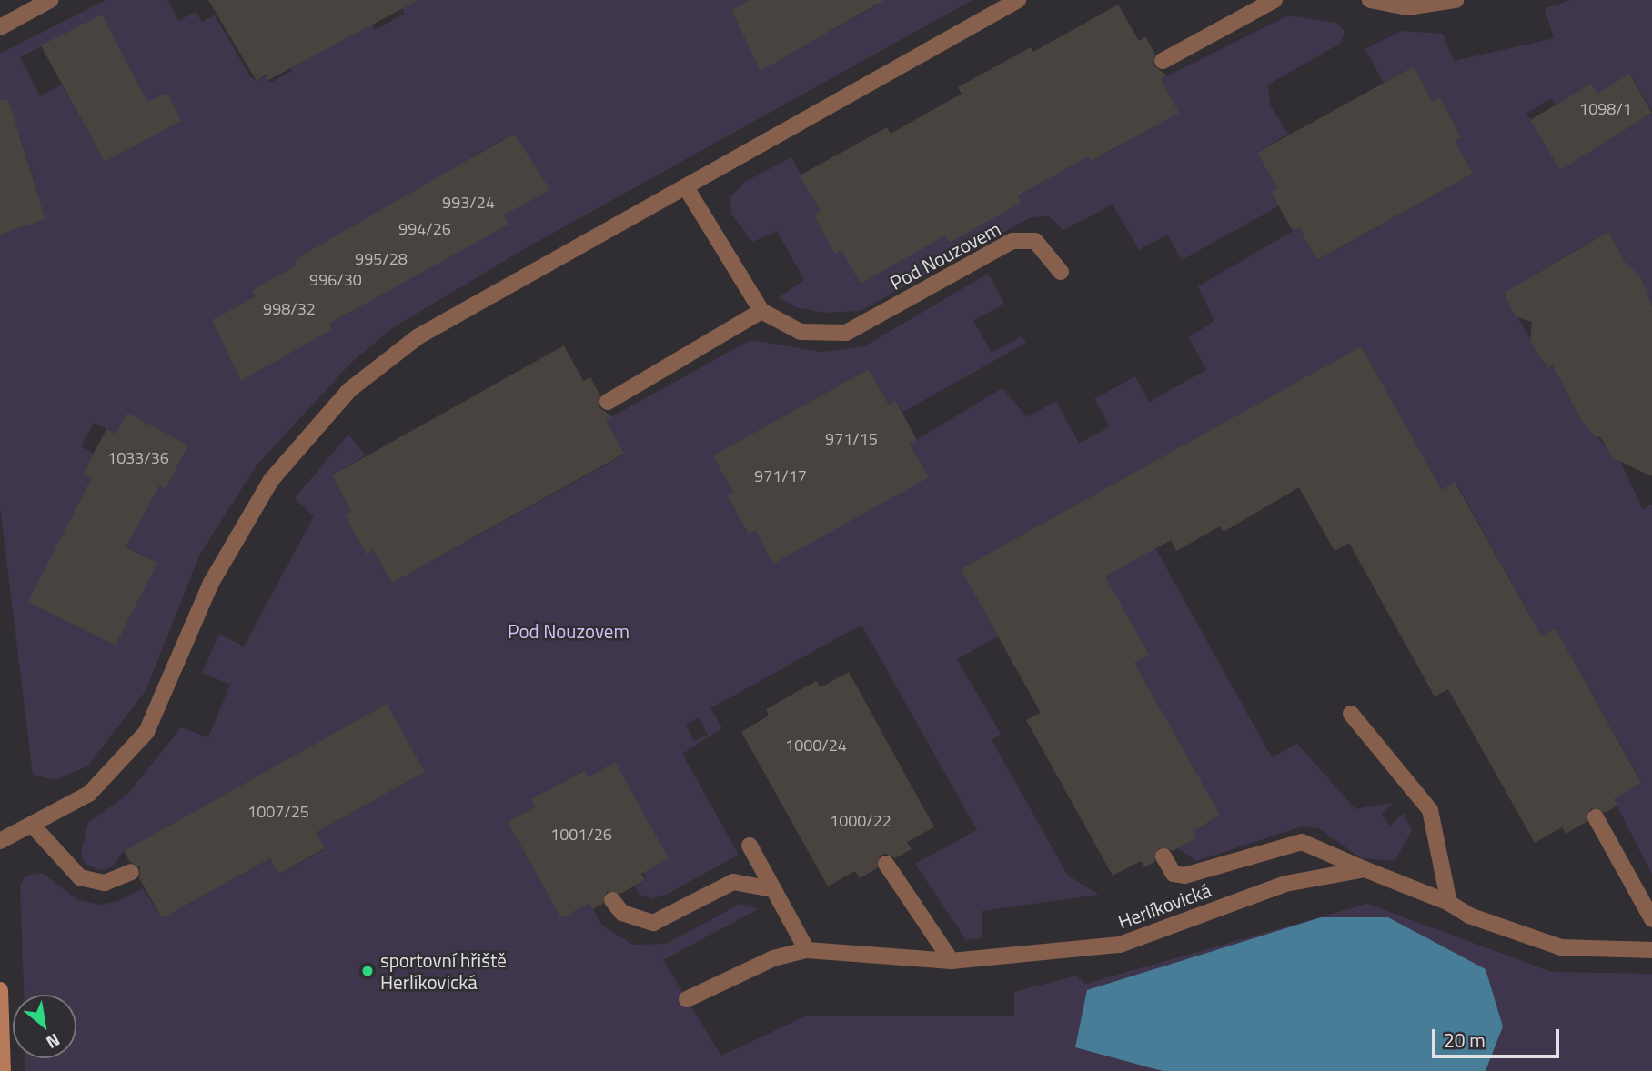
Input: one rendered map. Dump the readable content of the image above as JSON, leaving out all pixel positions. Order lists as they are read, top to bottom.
{
  "streets": {
    "street": ["Pod Nouzovem", "Herlíkovická"]
  },
  "parks": ["Pod Nouzovem"],
  "places": ["sportovní hřiště Herlíkovická"],
  "house_numbers": [
    "1098/1",
    "993/24",
    "994/26",
    "995/28",
    "996/30",
    "998/32",
    "971/15",
    "1033/36",
    "971/17",
    "1000/24",
    "1007/25",
    "1000/22",
    "1001/26"
  ],
  "scale_bar": "20 m",
  "north": "bottom right"
}
